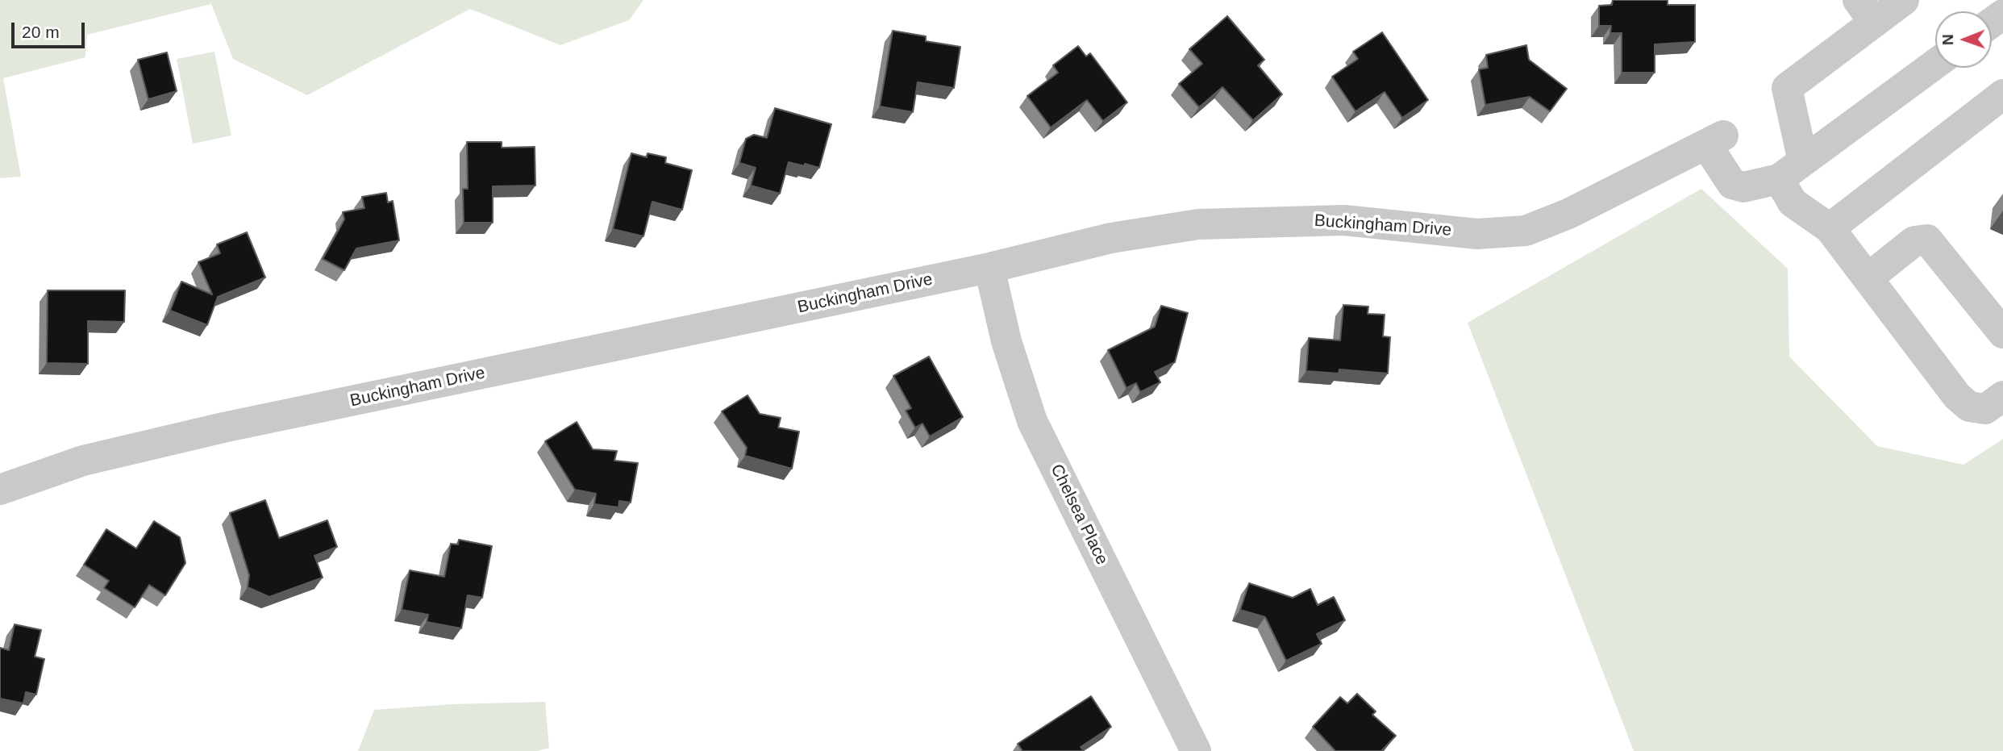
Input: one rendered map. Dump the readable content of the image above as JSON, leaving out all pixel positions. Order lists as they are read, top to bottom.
{
  "streets": {
    "street": ["Buckingham Drive", "Chelsea Place"]
  },
  "crossings": [
    ["Buckingham Drive", "Chelsea Place"]
  ],
  "scale_bar": "20 m",
  "north": "left"
}
